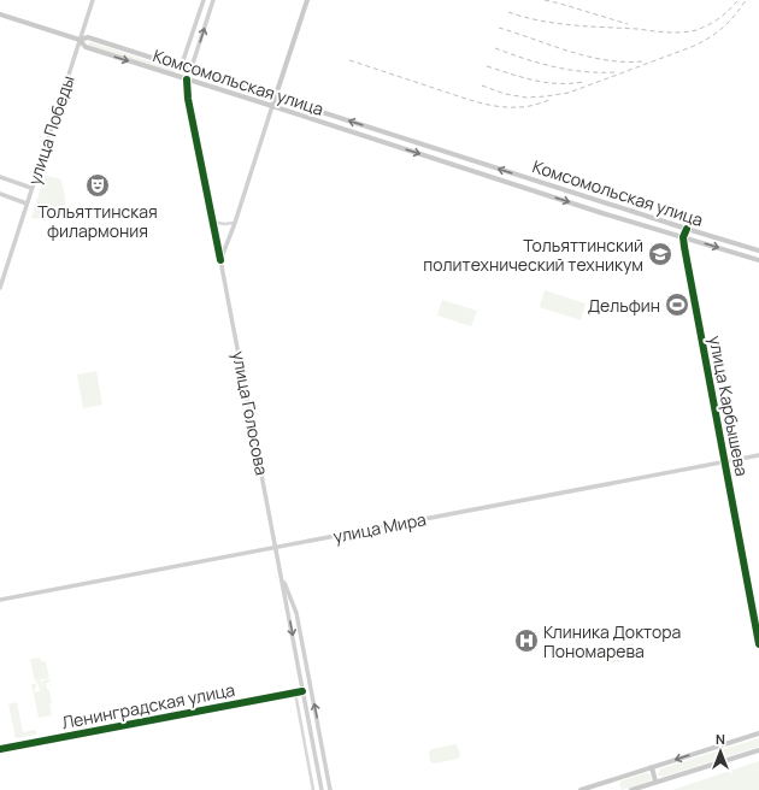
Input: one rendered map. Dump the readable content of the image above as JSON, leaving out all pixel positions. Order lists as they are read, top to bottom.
{
  "streets": {
    "main road": [
      "Комсомольская улица",
      "улица Победы",
      "улица Карбышева",
      "улица Голосова",
      "улица Мира",
      "Ленинградская улица"
    ]
  },
  "crossings": [
    ["Комсомольская улица", "улица Победы"],
    ["Комсомольская улица", "улица Карбышева"],
    ["улица Карбышева", "улица Мира"],
    ["улица Голосова", "улица Мира"],
    ["улица Голосова", "Ленинградская улица"]
  ],
  "places": {
    "theatre": ["Тольяттинская филармония"],
    "school or university": ["Тольяттинский политехнический техникум"],
    "sports": ["Дельфин"],
    "hospital": ["Клиника Доктора Пономарева"]
  },
  "north": "top"
}
